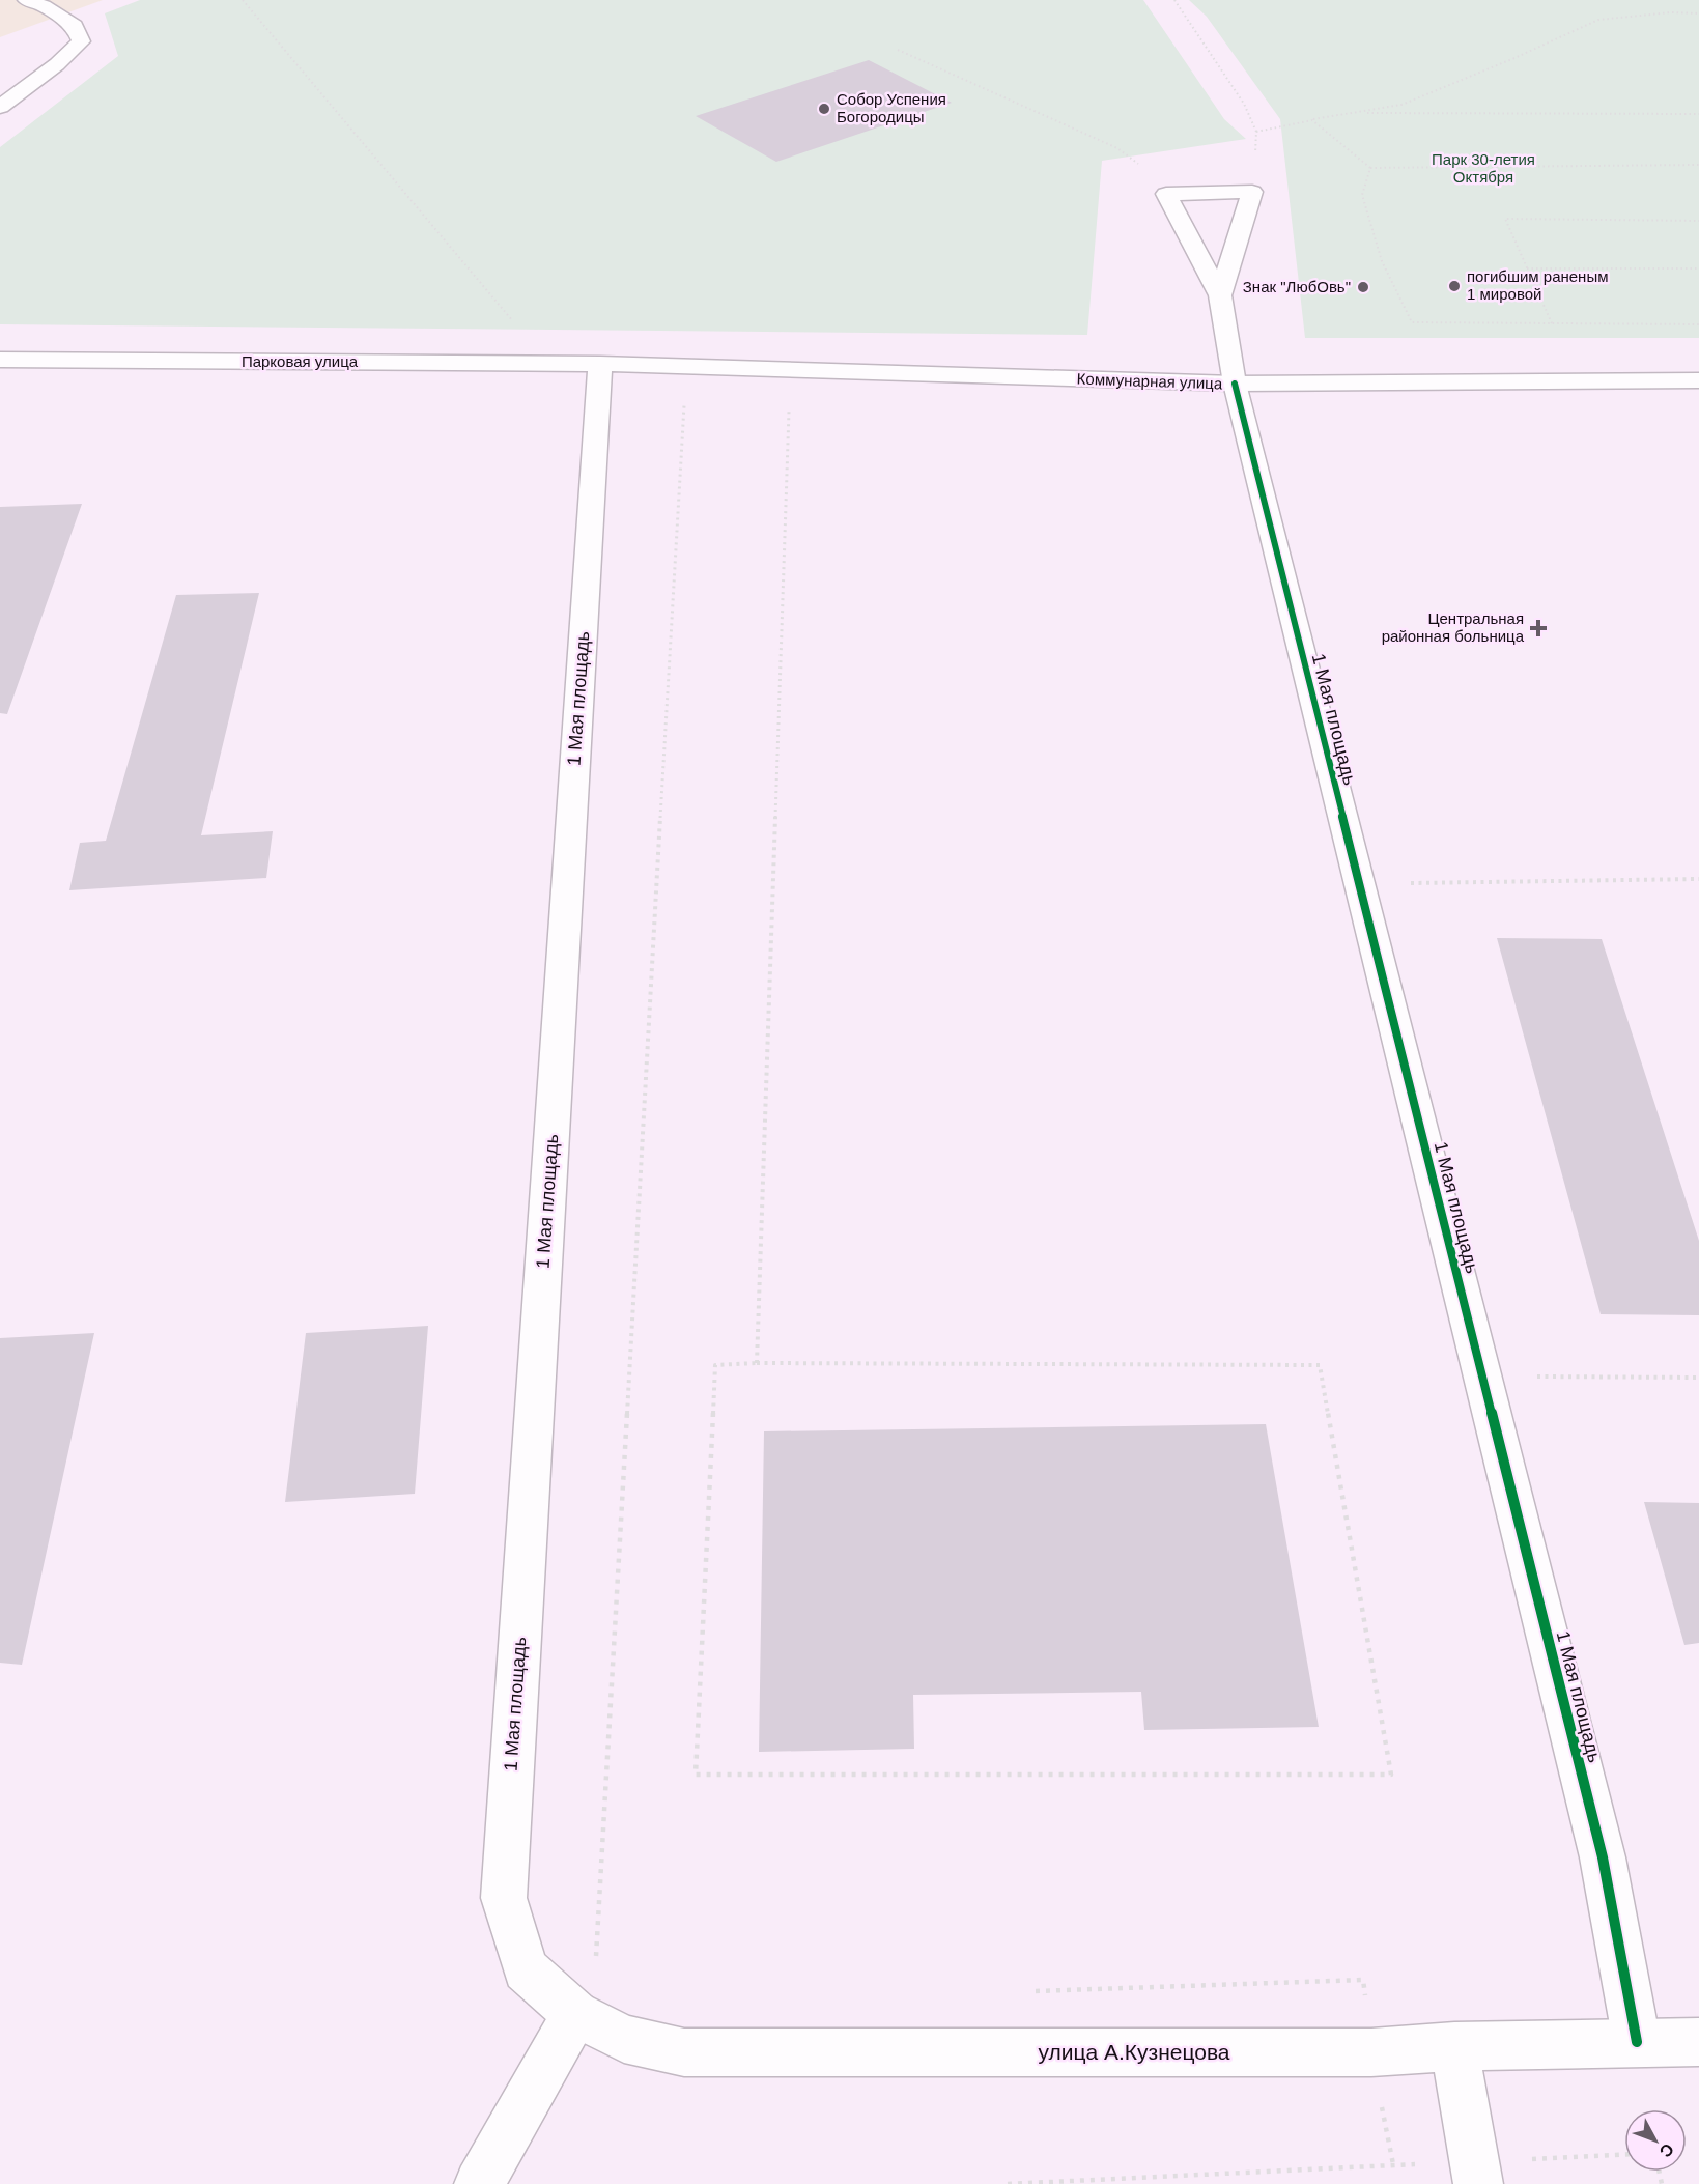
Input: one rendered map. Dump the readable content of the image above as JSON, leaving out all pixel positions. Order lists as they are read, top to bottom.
{
  "streets": {
    "main road": [
      "Парковая улица",
      "Коммунарная улица",
      "1 Мая площадь",
      "улица А.Кузнецова"
    ]
  },
  "crossings": [
    ["Парковая улица", "Коммунарная улица"],
    ["Парковая улица", "1 Мая площадь"],
    ["Коммунарная улица", "1 Мая площадь"],
    ["1 Мая площадь", "улица А.Кузнецова"]
  ],
  "parks": ["Парк 30-летия Октября"],
  "places": {
    "other": ["Собор Успения Богородицы", "погибшим раненым 1 мировой", "Знак \"ЛюбОвь\""],
    "health": ["Центральная районная больница"]
  },
  "north": "bottom right"
}
